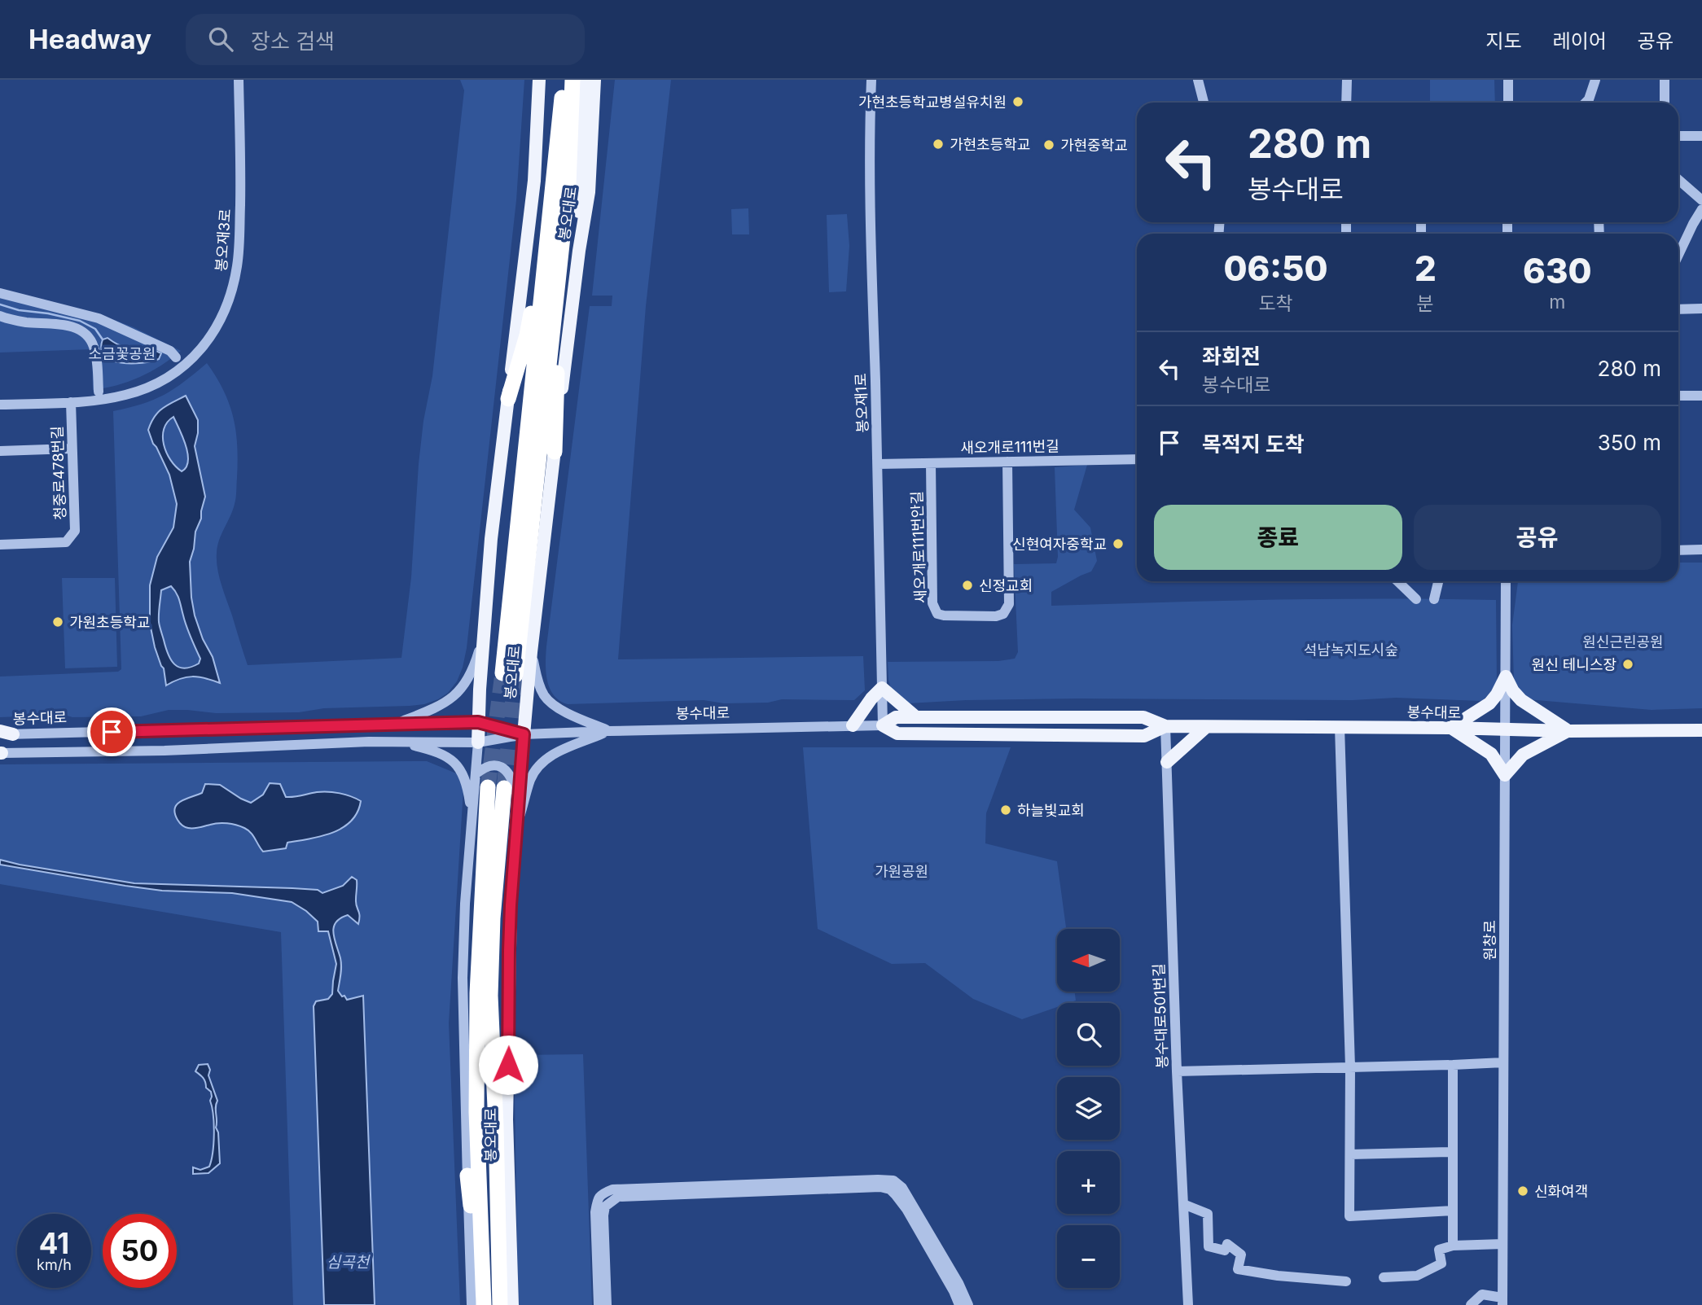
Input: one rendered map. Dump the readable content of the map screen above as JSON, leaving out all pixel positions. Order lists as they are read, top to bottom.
{
  "streets": {
    "highway": ["봉오대로"],
    "main road": ["봉수대로"],
    "street": [
      "봉오재3로",
      "봉오재1로",
      "새오개로111번길",
      "청중로478번길",
      "새오개로111번안길",
      "원창로",
      "봉수대로501번길"
    ]
  },
  "crossings": [
    ["봉오대로", "봉수대로"],
    ["봉오재3로", "청중로478번길"],
    ["봉오재1로", "새오개로111번길"],
    ["봉오재1로", "봉수대로"],
    ["새오개로111번길", "새오개로111번안길"],
    ["봉수대로", "원창로"],
    ["봉수대로", "봉수대로501번길"]
  ],
  "water": ["심곡천"],
  "parks": [
    "소금꽃공원",
    "원신근린공원",
    "석남녹지도시숲",
    "가원공원"
  ],
  "places": [
    "가현초등학교병설유치원",
    "가현초등학교",
    "가현중학교",
    "신현여자중학교",
    "신정교회",
    "가원초등학교",
    "원신 테니스장",
    "하늘빛교회",
    "신화여객"
  ],
  "north": "left",
  "page": {
    "header": "Headway",
    "search": "장소 검색",
    "nav": ["지도", "레이어", "공유"],
    "turn": ["280 m", "봉수대로"],
    "eta": [
      "06:50",
      "도착",
      "2",
      "분",
      "630",
      "m"
    ],
    "list": [
      {
        "name": "좌회전",
        "note": "봉수대로",
        "value": "280 m"
      },
      {
        "name": "목적지 도착",
        "value": "350 m"
      }
    ],
    "buttons": ["종료", "공유"],
    "map_buttons": ["+", "−"],
    "speed": "41 km/h",
    "limit": "50"
  }
}
